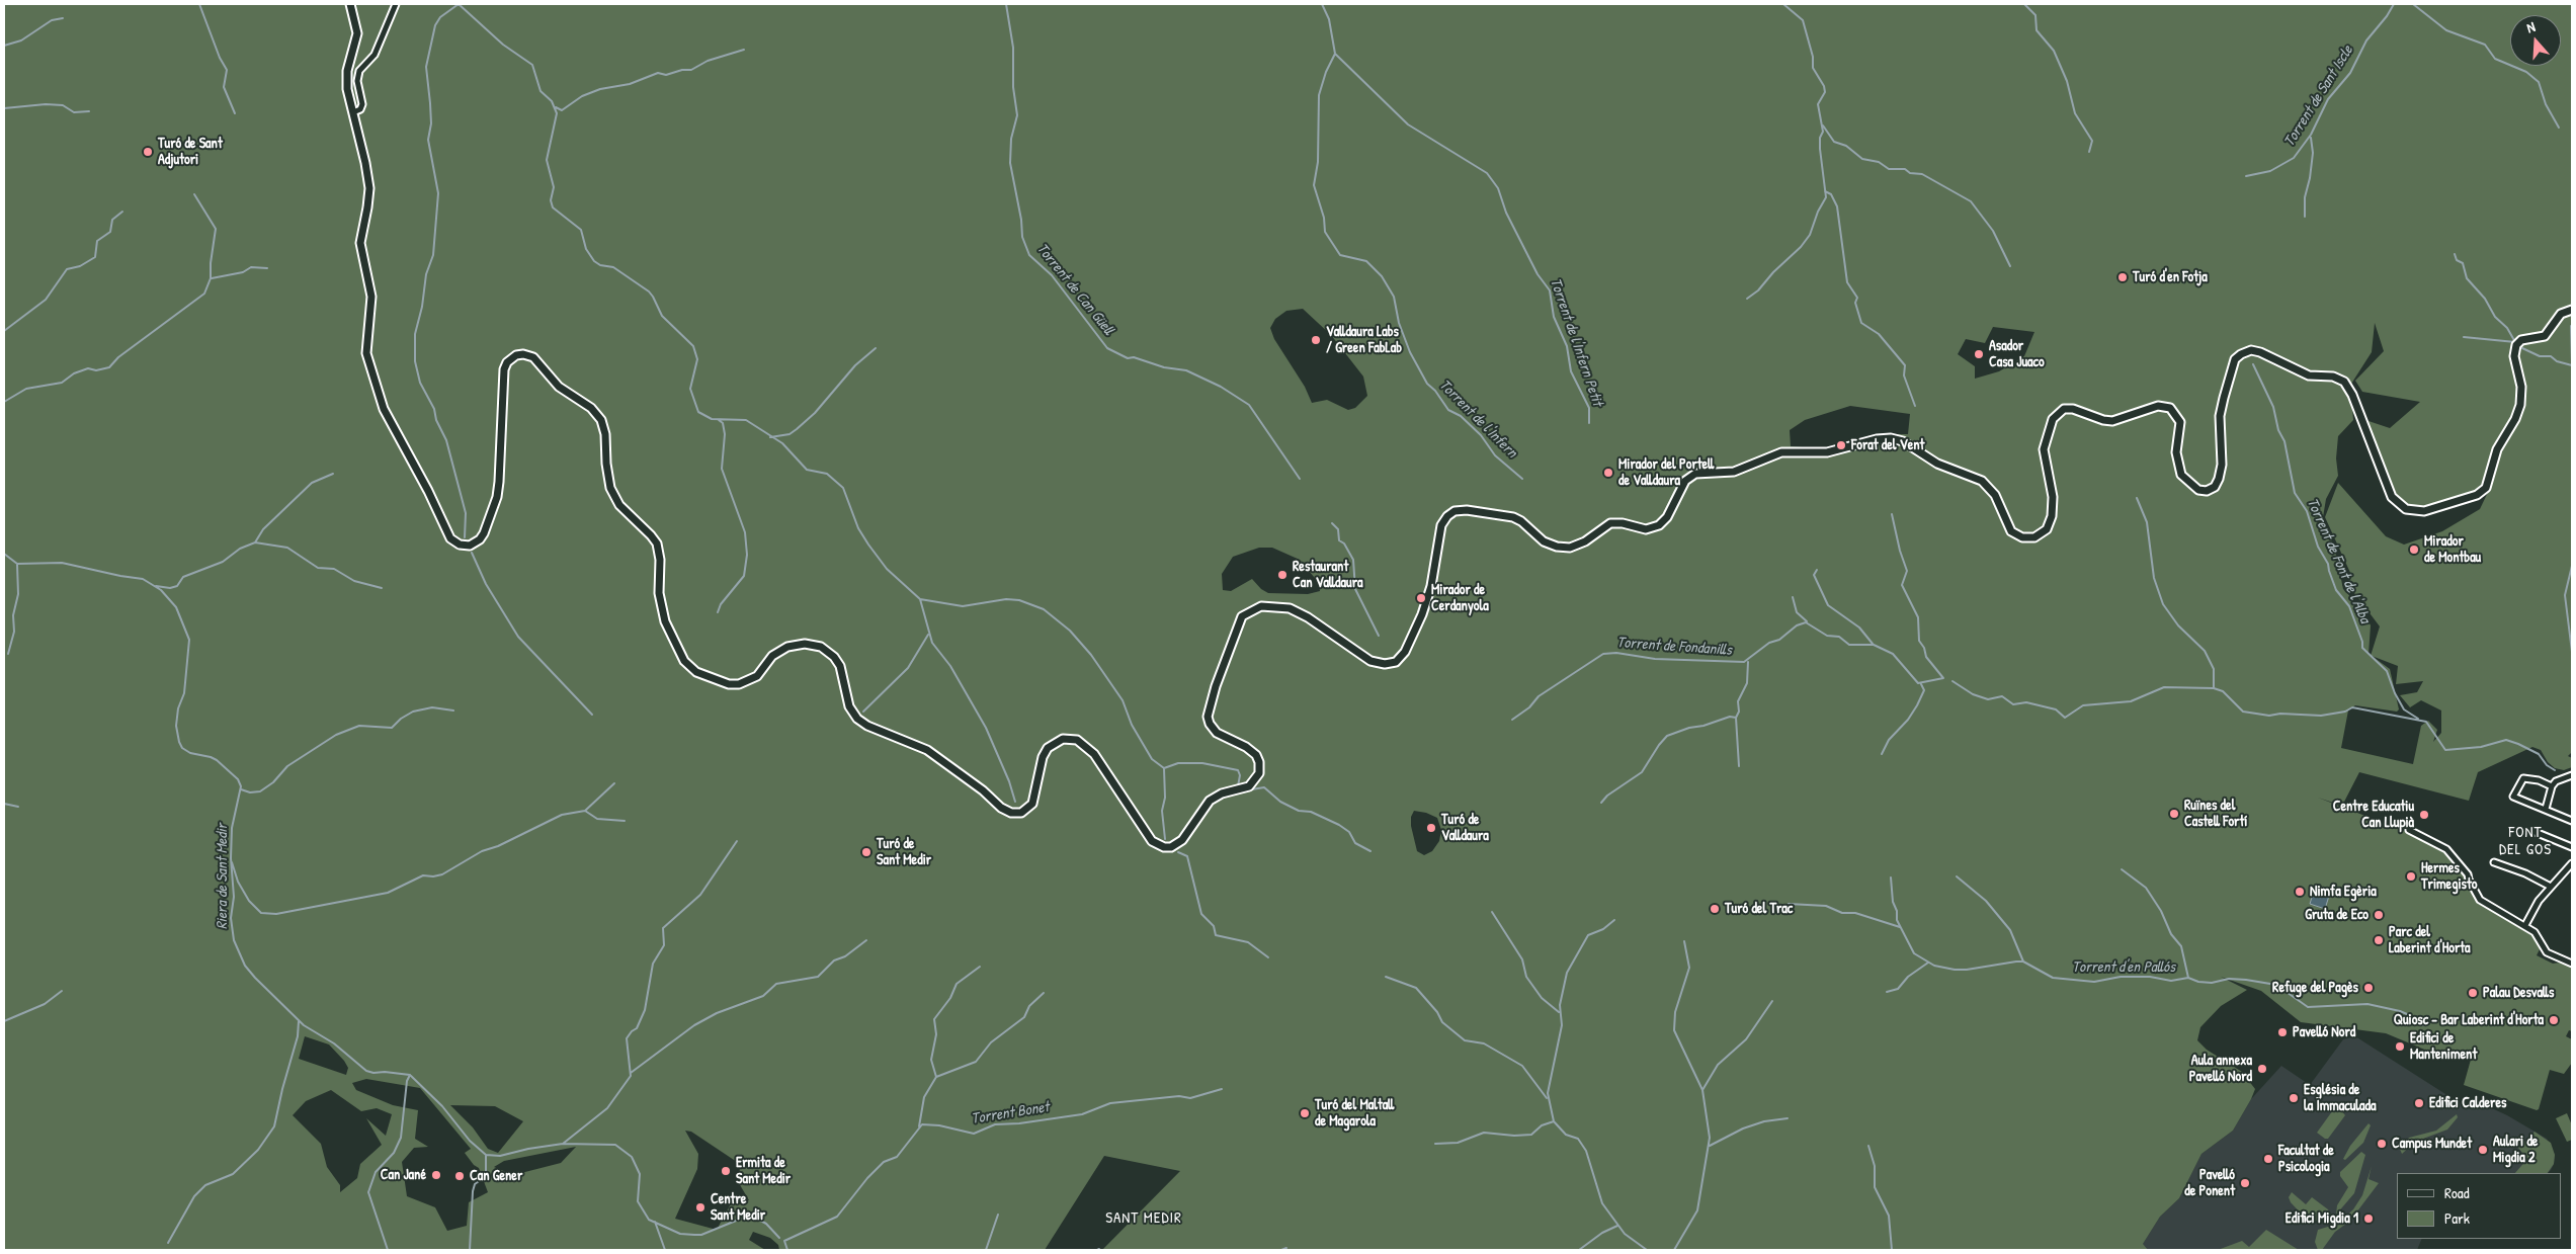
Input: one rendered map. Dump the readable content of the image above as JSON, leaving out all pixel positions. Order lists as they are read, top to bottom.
{
  "districts": ["FONT DEL GOS", "SANT MEDIR"],
  "water": [
    "Torrent de Sant Iscle",
    "Torrent de Can Güell",
    "Torrent de l'Infern Petit",
    "Torrent de l'Infern",
    "Torrent de Font de l'Alba",
    "Torrent de Fondanills",
    "Riera de Sant Medir",
    "Torrent d'en Pallós",
    "Torrent Bonet"
  ],
  "places": [
    "Turó de Sant Adjutori",
    "Turó d'en Fotja",
    "Valldaura Labs / Green FabLab",
    "Asador Casa Juaco",
    "Forat del Vent",
    "Mirador del Portell de Valldaura",
    "Mirador de Montbau",
    "Restaurant Can Valldaura",
    "Mirador de Cerdanyola",
    "Ruïnes del Castell Fortí",
    "Centre Educatiu Can Llupià",
    "Turó de Valldaura",
    "Turó de Sant Medir",
    "Hermes Trimegisto",
    "Nimfa Egèria",
    "Turó del Trac",
    "Gruta de Eco",
    "Parc del Laberint d'Horta",
    "Refuge del Pagès",
    "Palau Desvalls",
    "Quiosc - Bar Laberint d'Horta",
    "Pavelló Nord",
    "Edifici de Manteniment",
    "Aula annexa Pavelló Nord",
    "Església de la Immaculada",
    "Edifici Calderes",
    "Turó del Maltall de Magarola",
    "Campus Mundet",
    "Aulari de Migdia 2",
    "Facultat de Psicologia",
    "Ermita de Sant Medir",
    "Can Jané",
    "Can Gener",
    "Pavelló de Ponent",
    "Centre Sant Medir",
    "Edifici Migdia 1"
  ],
  "legend": ["Road", "Park"],
  "north": "top"
}
